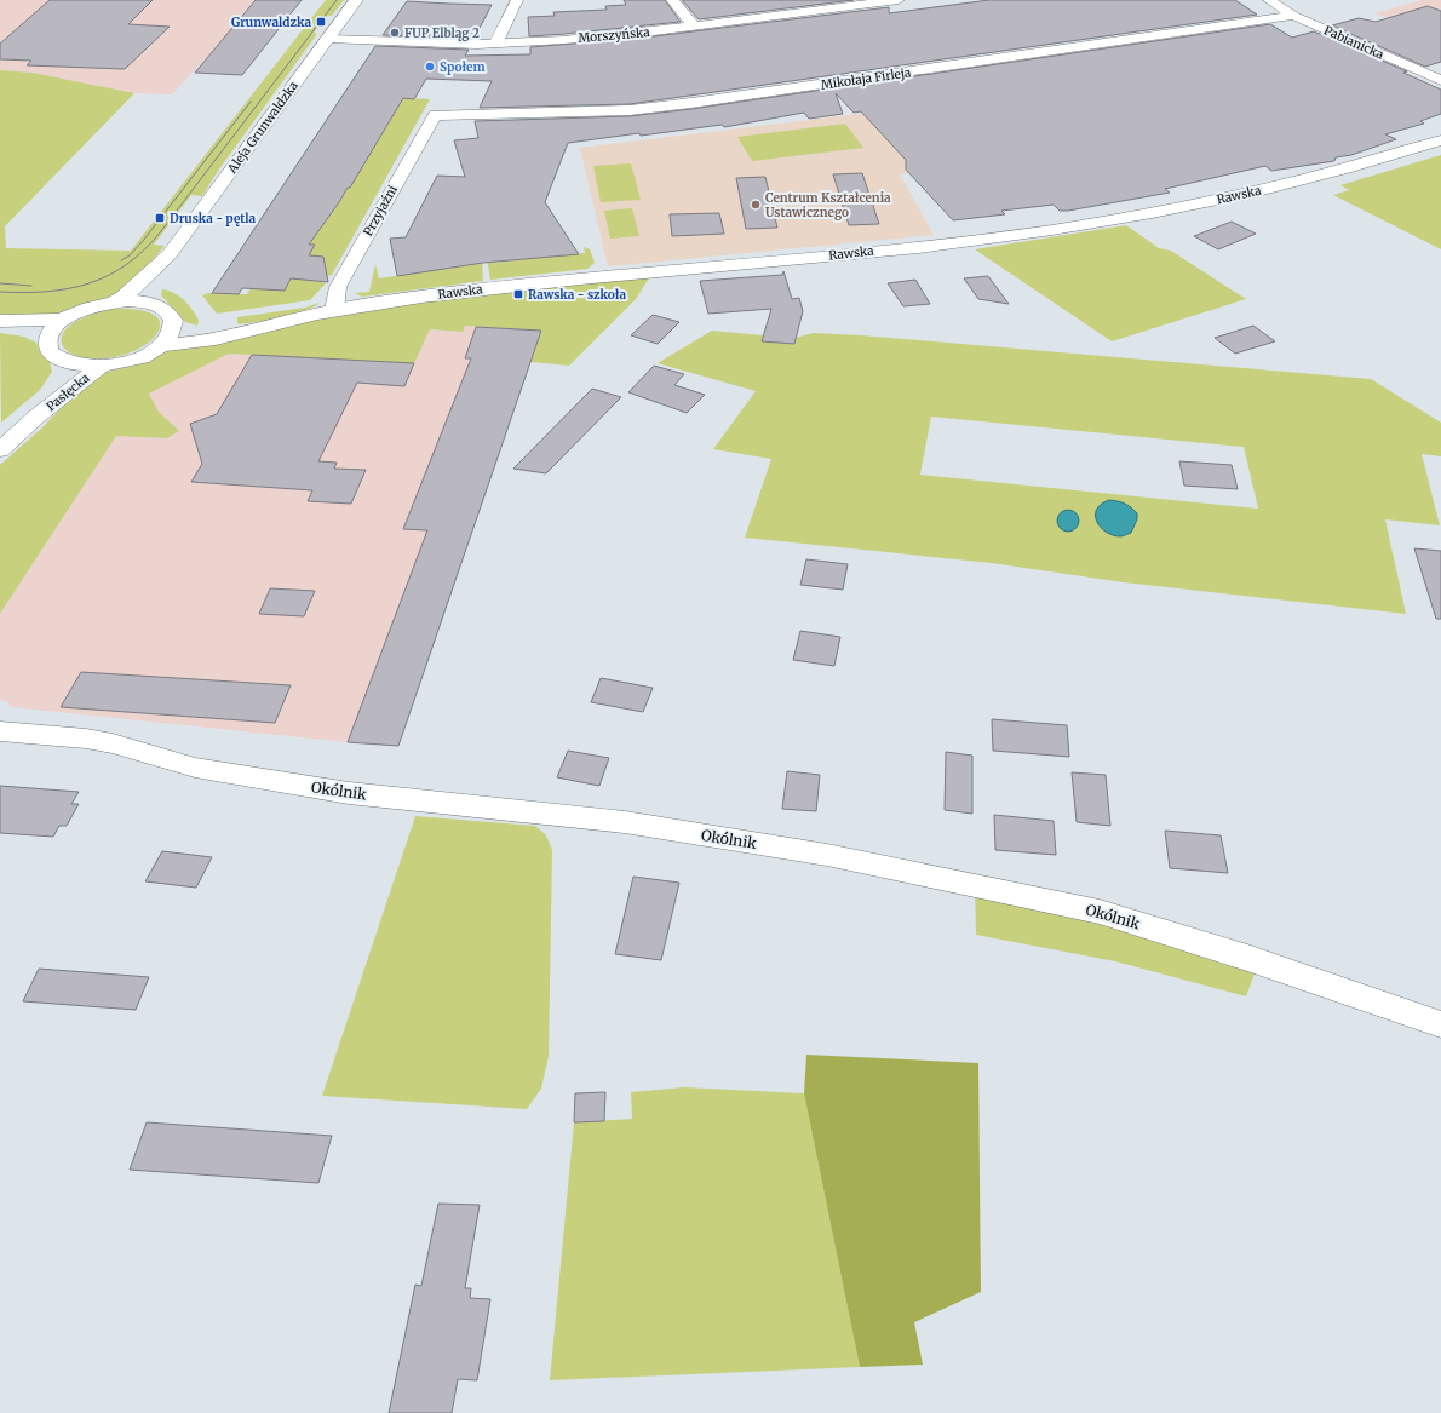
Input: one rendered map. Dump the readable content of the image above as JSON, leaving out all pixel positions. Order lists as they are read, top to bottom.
{
  "streets": {
    "street": [
      "Morszyńska",
      "Pabianicka",
      "Mikołaja Firleja",
      "Aleja Grunwaldzka",
      "Rawska",
      "Przyjaźni",
      "Pasłęcka",
      "Okólnik"
    ]
  },
  "crossings": [
    ["Morszyńska", "Aleja Grunwaldzka"],
    ["Pabianicka", "Mikołaja Firleja"],
    ["Mikołaja Firleja", "Przyjaźni"],
    ["Rawska", "Przyjaźni"]
  ],
  "places": {
    "transit": ["Grunwaldzka", "Druska - pętla", "Rawska - szkoła"],
    "other": ["FUP Elbląg 2", "Społem", "Centrum Kształcenia Ustawicznego"]
  }
}
